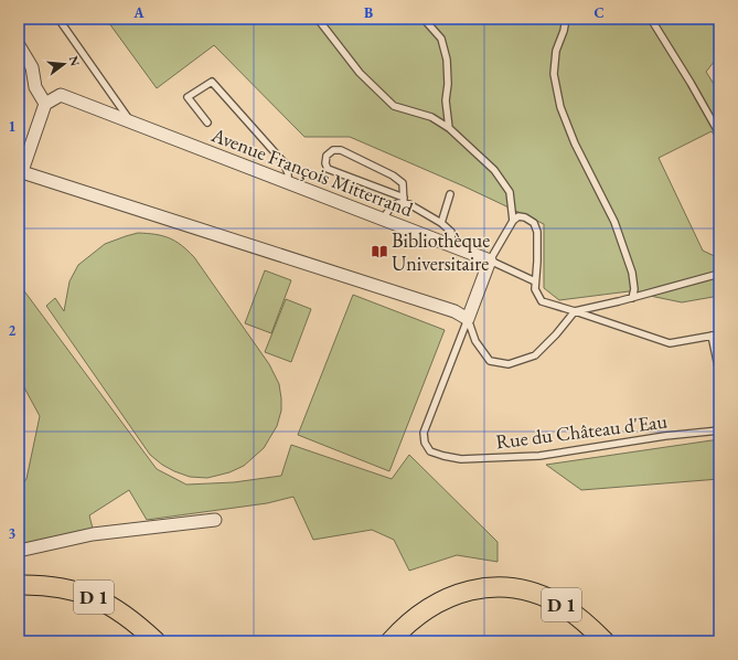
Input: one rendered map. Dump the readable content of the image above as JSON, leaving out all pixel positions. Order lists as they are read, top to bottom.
{
  "streets": {
    "main road": ["D 1"],
    "street": ["Avenue François Mitterrand"],
    "lane": ["Rue du Château d'Eau"]
  },
  "places": {
    "library": ["Bibliothèque Universitaire"]
  },
  "north": "right",
  "grid": {
    "columns": ["A", "B", "C"],
    "rows": ["1", "2", "3"]
  }
}
